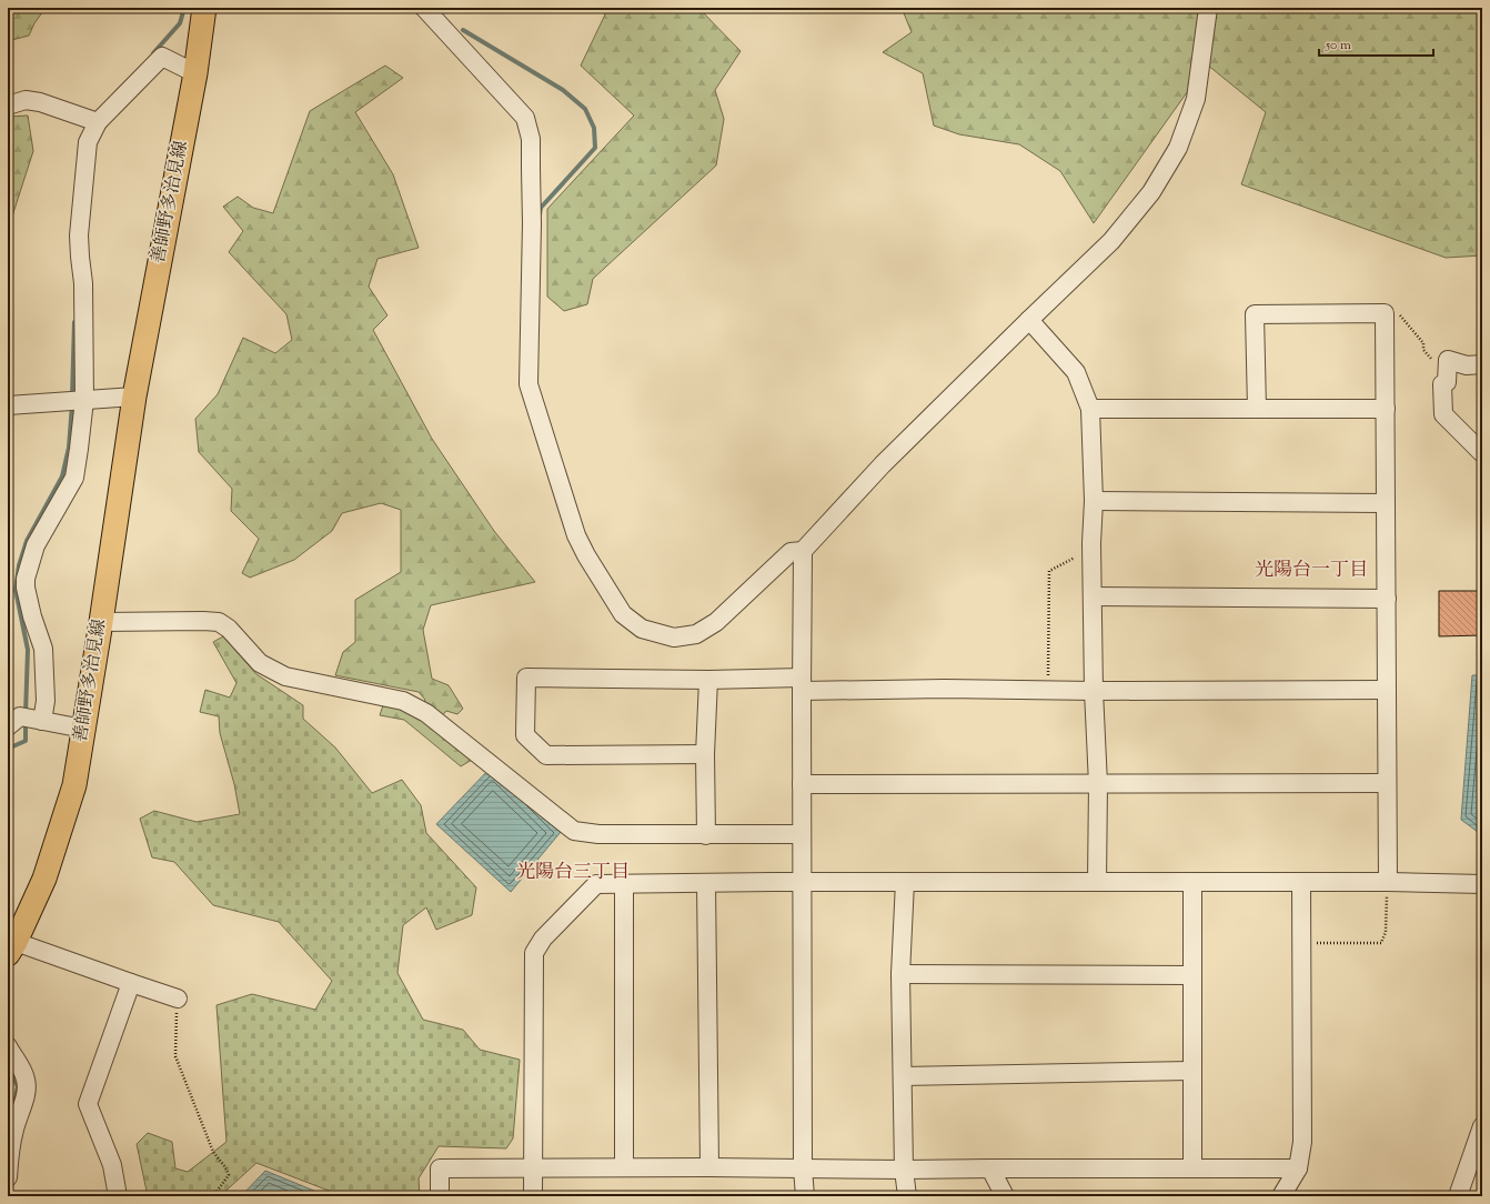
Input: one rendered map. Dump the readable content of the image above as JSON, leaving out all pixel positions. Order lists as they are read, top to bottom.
{
  "streets": {
    "main road": ["善師野多治見線"]
  },
  "districts": ["光陽台一丁目", "光陽台三丁目"],
  "scale_bar": "50 m"
}
